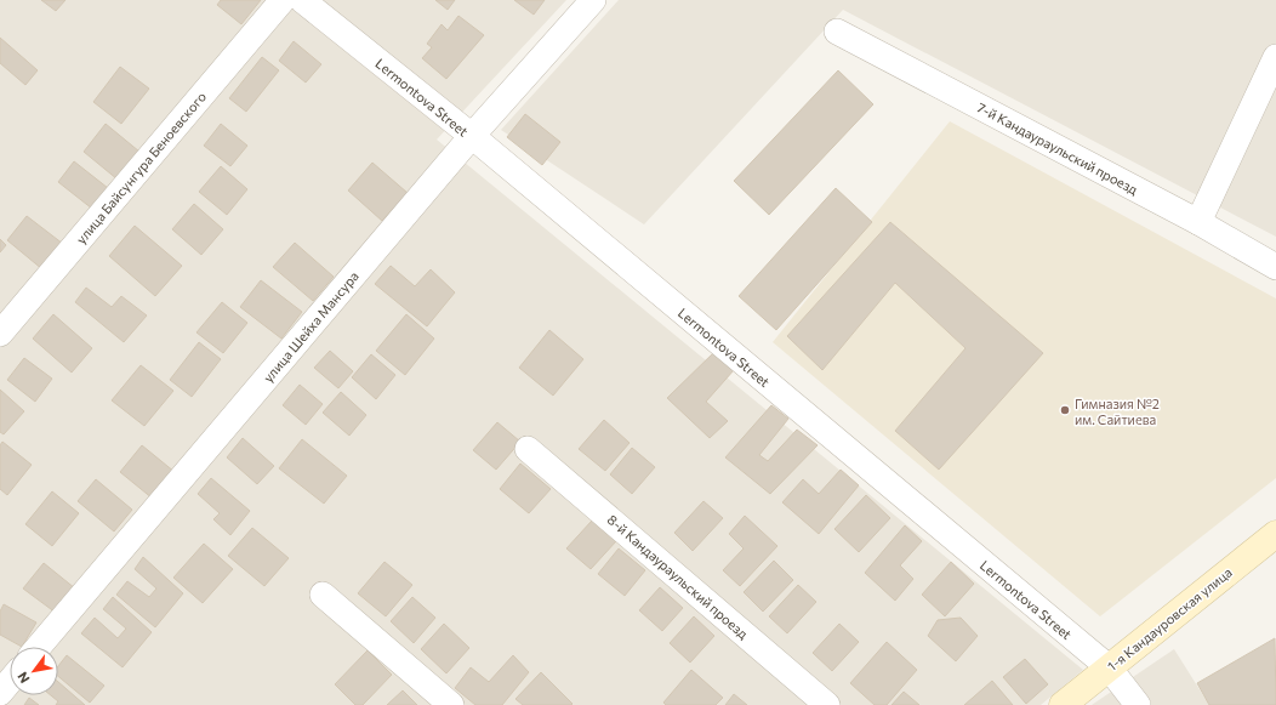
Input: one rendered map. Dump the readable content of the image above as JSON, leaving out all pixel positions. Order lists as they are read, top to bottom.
{
  "streets": {
    "street": [
      "Lermontova Street",
      "7-й Кандаураульский проезд",
      "улица Байсунгура Беноевского",
      "улица Шейха Мансура",
      "8-й Кандаураульский проезд",
      "1-я Кандауровская улица"
    ]
  },
  "crossings": [
    ["Lermontova Street", "улица Шейха Мансура"],
    ["Lermontova Street", "1-я Кандауровская улица"]
  ],
  "places": ["Гимназия №2 им. Сайтиева"],
  "north": "bottom left"
}
